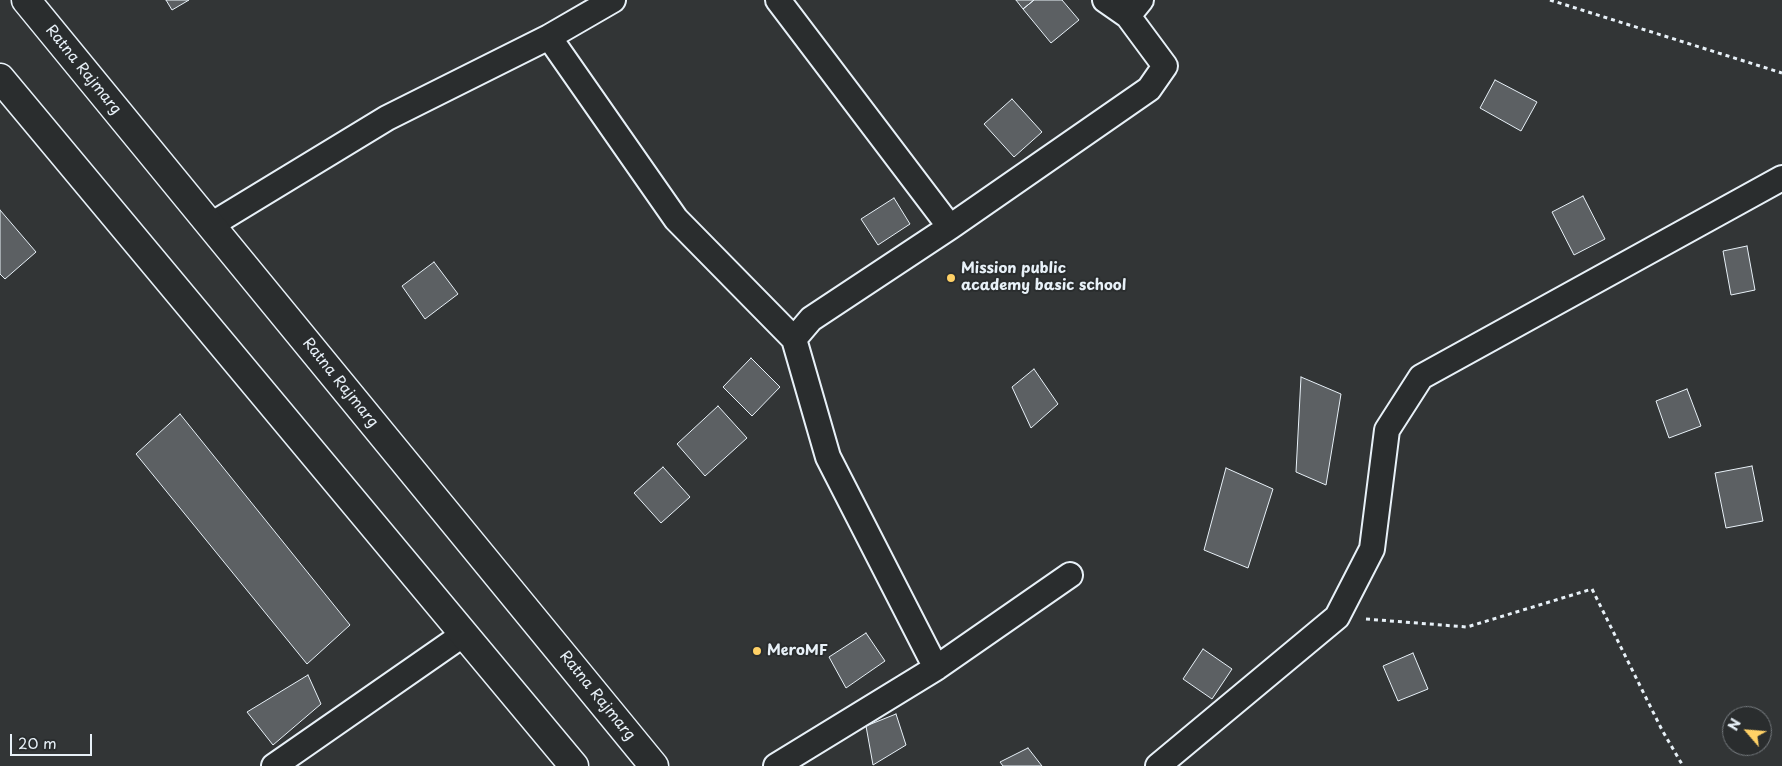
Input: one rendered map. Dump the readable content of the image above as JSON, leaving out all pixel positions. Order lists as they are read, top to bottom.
{
  "streets": {
    "highway": ["Ratna Rajmarg"]
  },
  "places": ["Mission public academy basic school", "MeroMF"],
  "scale_bar": "20 m",
  "north": "top left"
}
